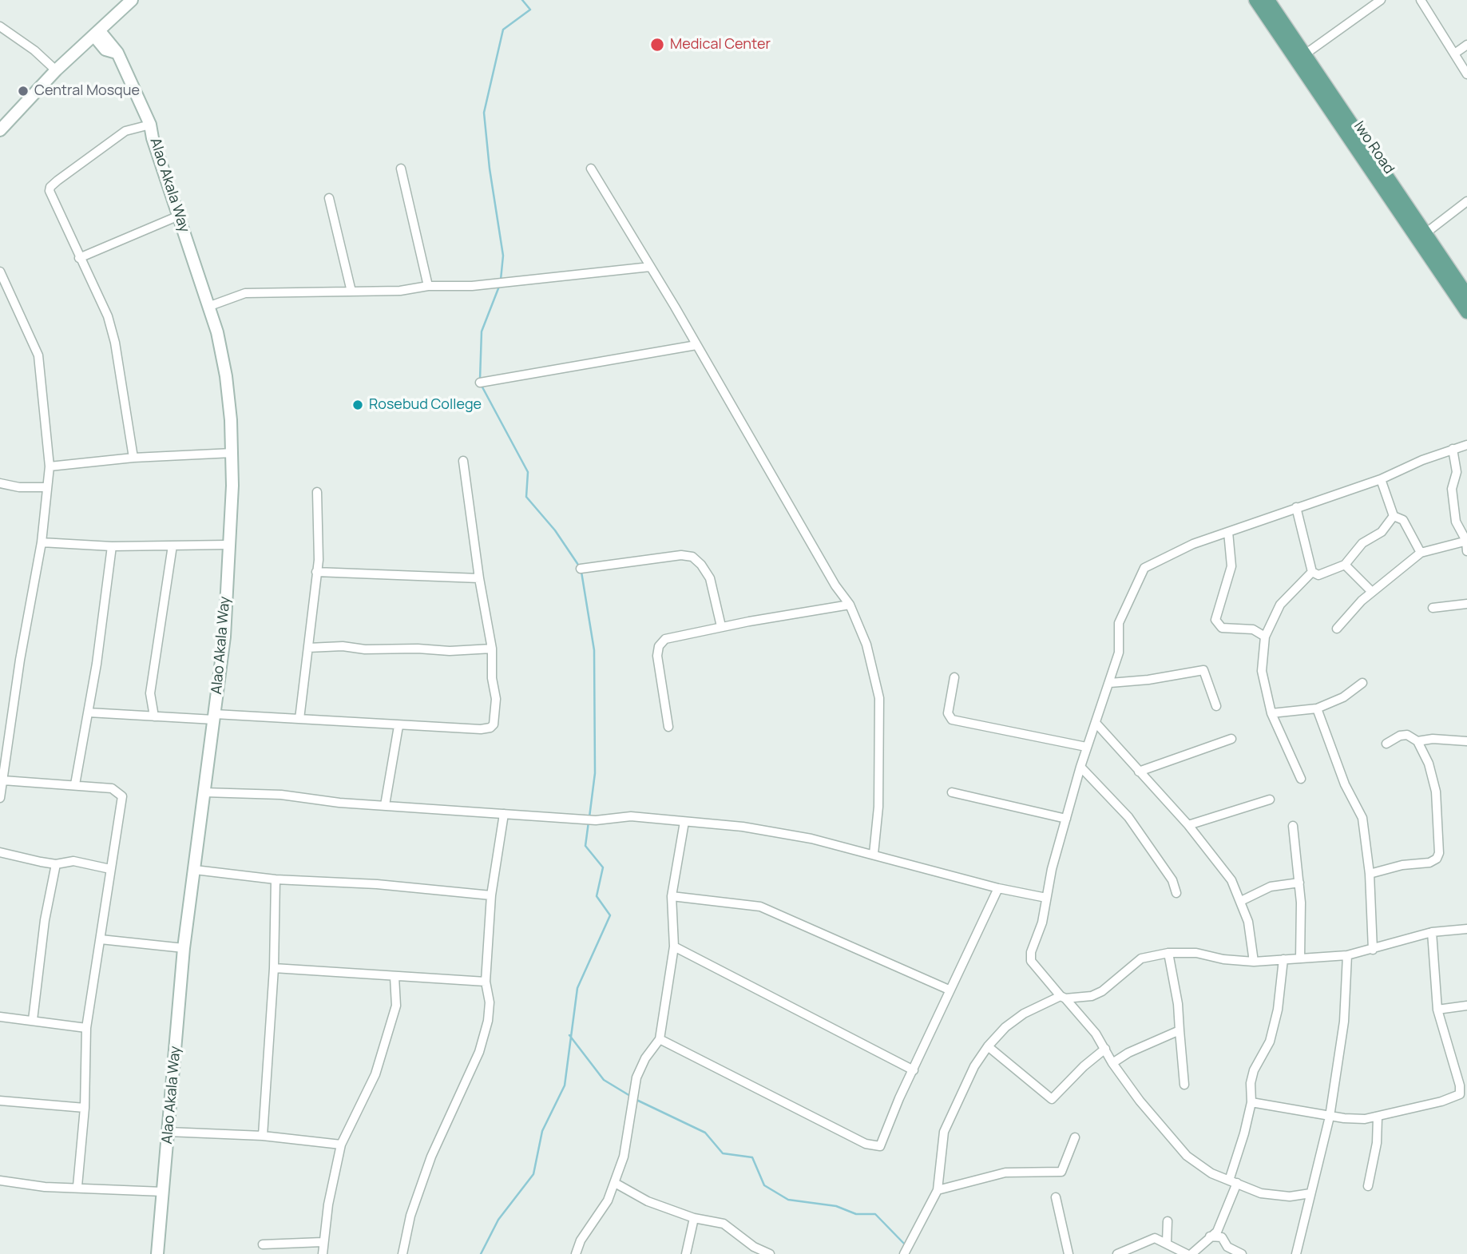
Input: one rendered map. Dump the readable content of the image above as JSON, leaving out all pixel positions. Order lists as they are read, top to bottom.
{
  "streets": {
    "main road": ["Iwo Road"],
    "street": ["Alao Akala Way"]
  },
  "places": ["Medical Center", "Central Mosque", "Rosebud College"]
}
